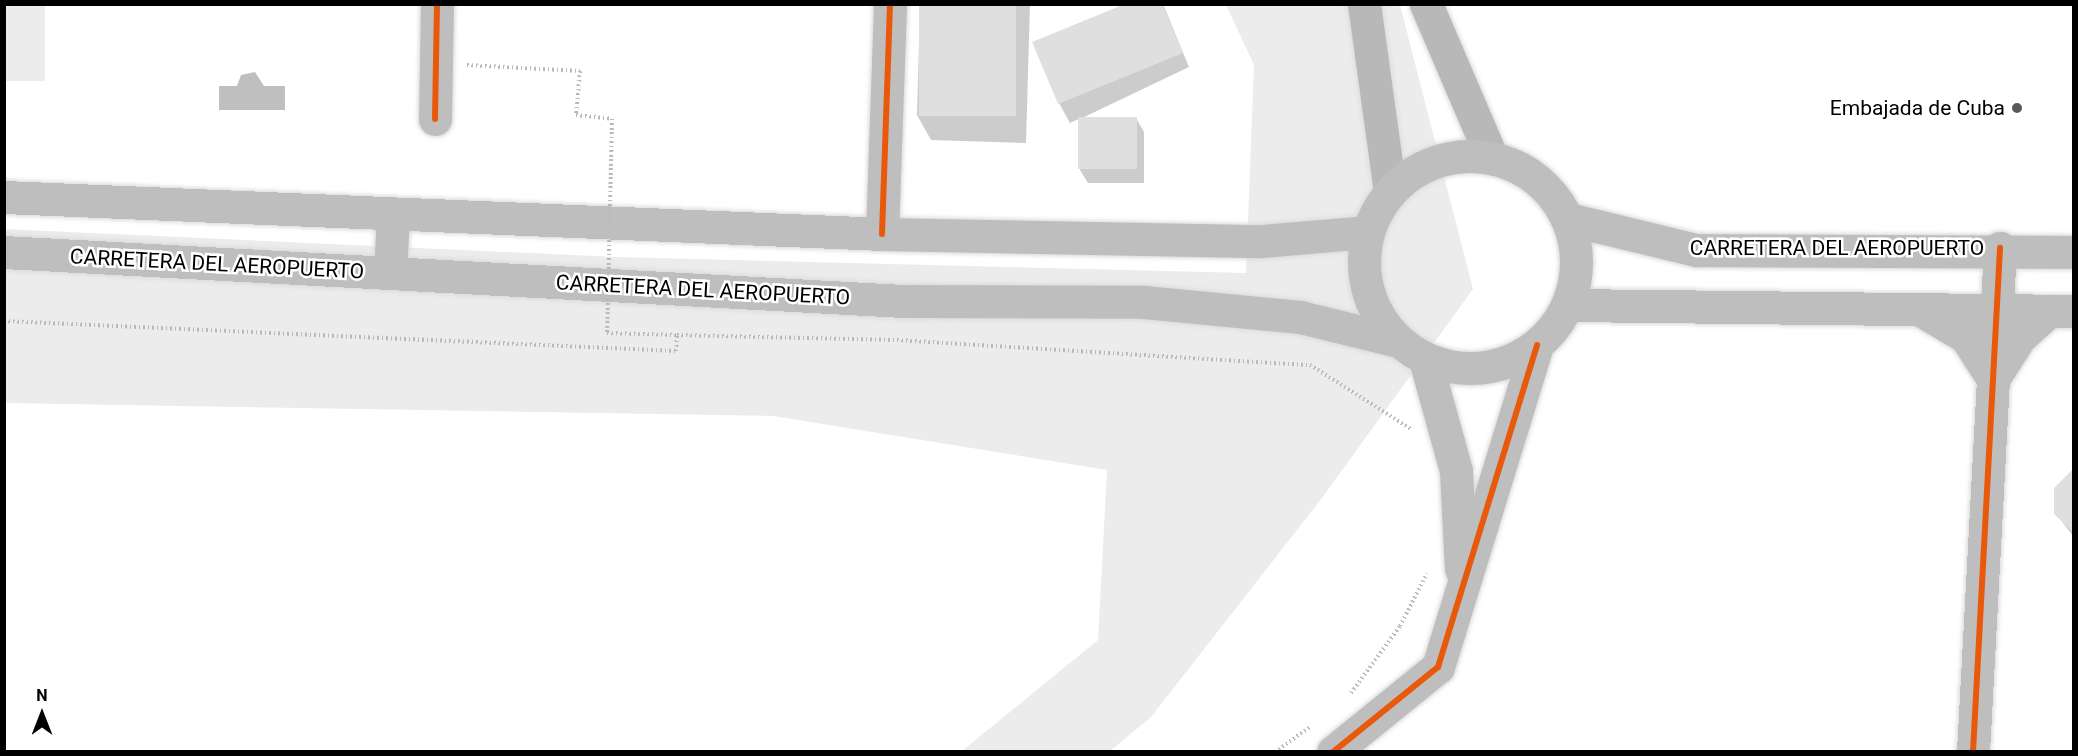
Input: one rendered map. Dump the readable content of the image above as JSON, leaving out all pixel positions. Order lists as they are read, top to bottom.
{
  "streets": {
    "main road": ["CARRETERA DEL AEROPUERTO"]
  },
  "places": ["Embajada de Cuba"],
  "north": "top"
}
